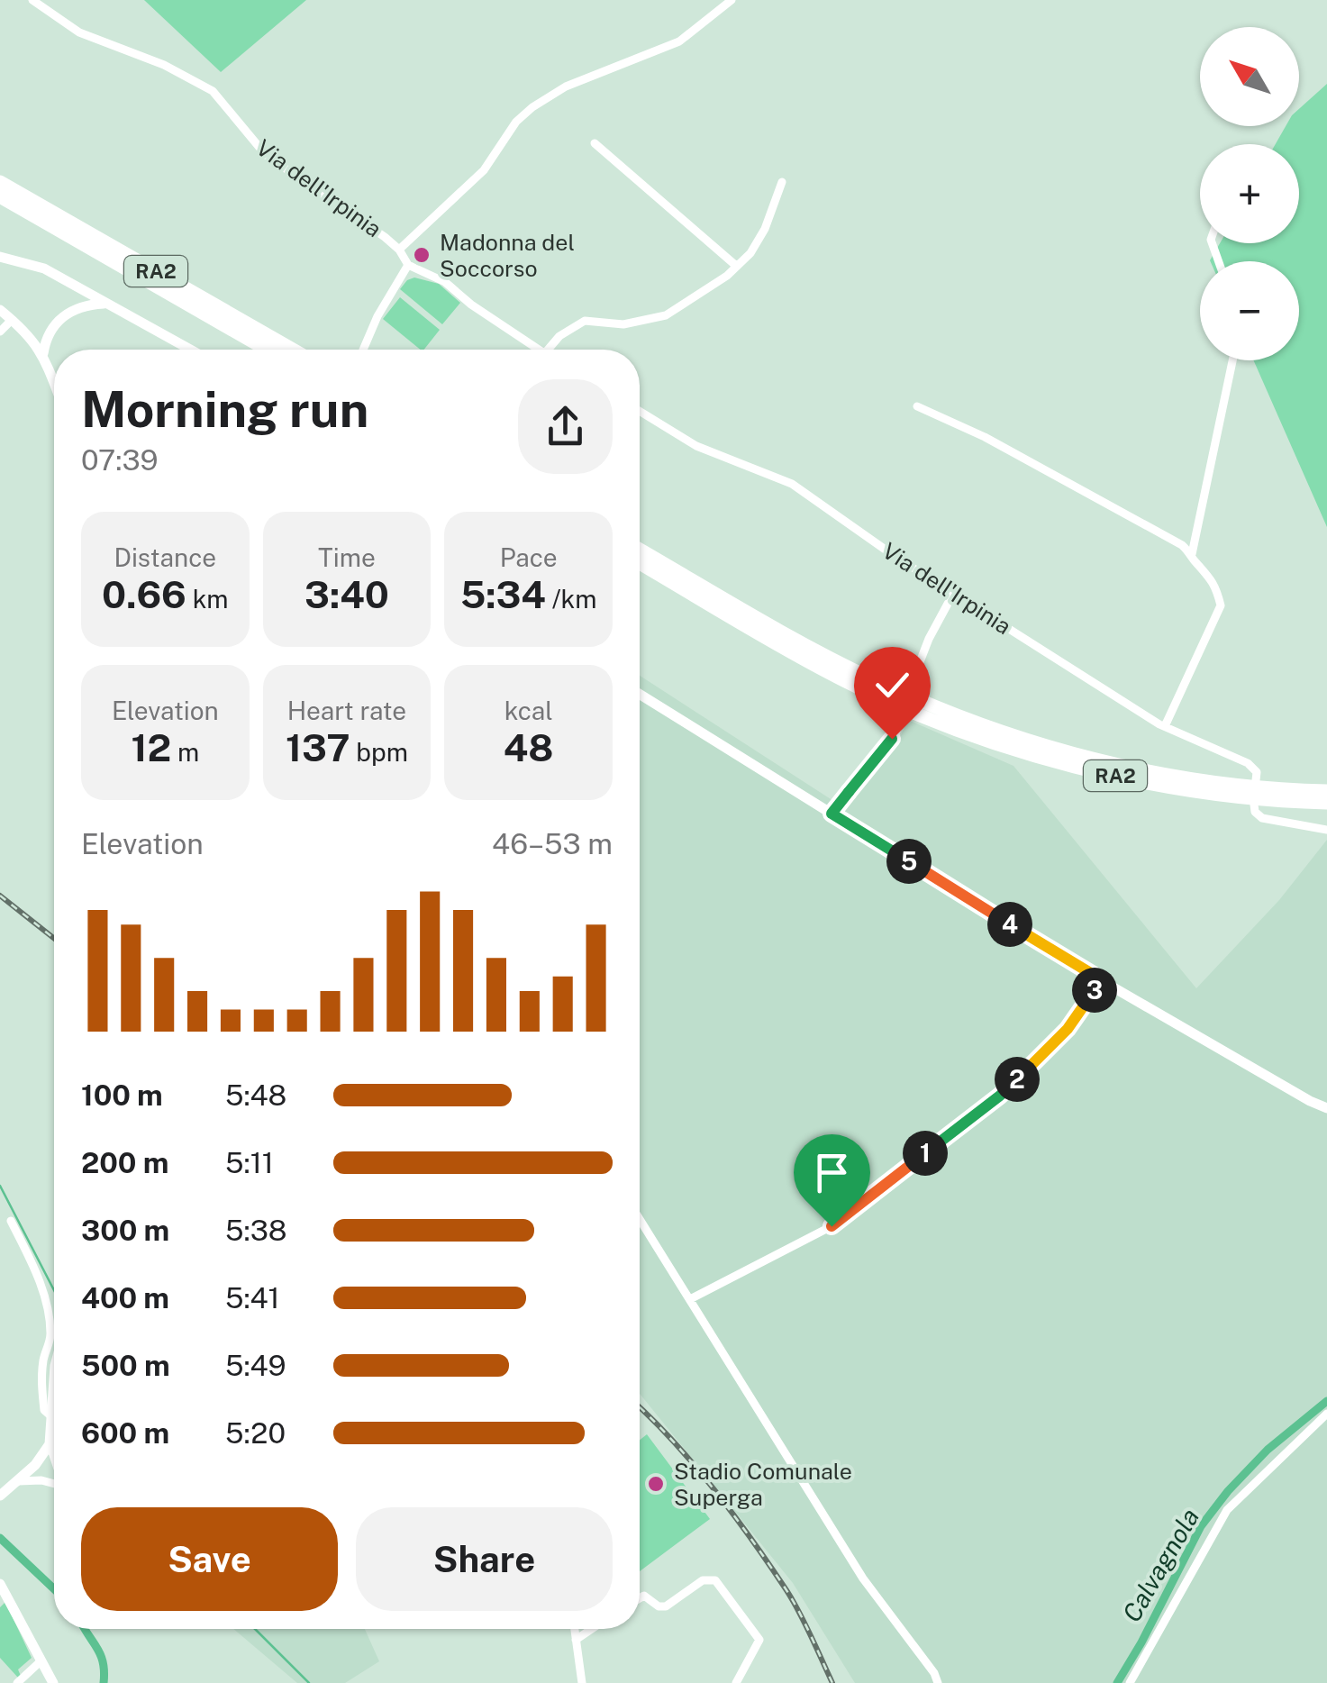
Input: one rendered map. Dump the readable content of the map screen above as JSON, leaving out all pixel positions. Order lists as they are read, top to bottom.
{
  "streets": {
    "highway": ["RA2"],
    "street": ["Via dell'Irpinia"]
  },
  "water": ["Calvagnola"],
  "places": ["Madonna del Soccorso", "Stadio Comunale Superga"],
  "north": "top left",
  "page": {
    "map_buttons": ["+", "−"],
    "heading": ["Morning run", "07:39"],
    "stats": [
      ["Distance", "0.66 km"],
      ["Time", "3:40"],
      ["Pace", "5:34 /km"],
      ["Elevation", "12 m"],
      ["Heart rate", "137 bpm"],
      ["kcal", "48"]
    ],
    "chart": ["Elevation", "46–53 m"],
    "pins": [
      "5",
      "4",
      "3",
      "2",
      "1"
    ],
    "list": [
      {
        "name": "100 m",
        "note": "5:48"
      },
      {
        "name": "200 m",
        "note": "5:11"
      },
      {
        "name": "300 m",
        "note": "5:38"
      },
      {
        "name": "400 m",
        "note": "5:41"
      },
      {
        "name": "500 m",
        "note": "5:49"
      },
      {
        "name": "600 m",
        "note": "5:20"
      }
    ],
    "buttons": ["Save", "Share"]
  }
}
